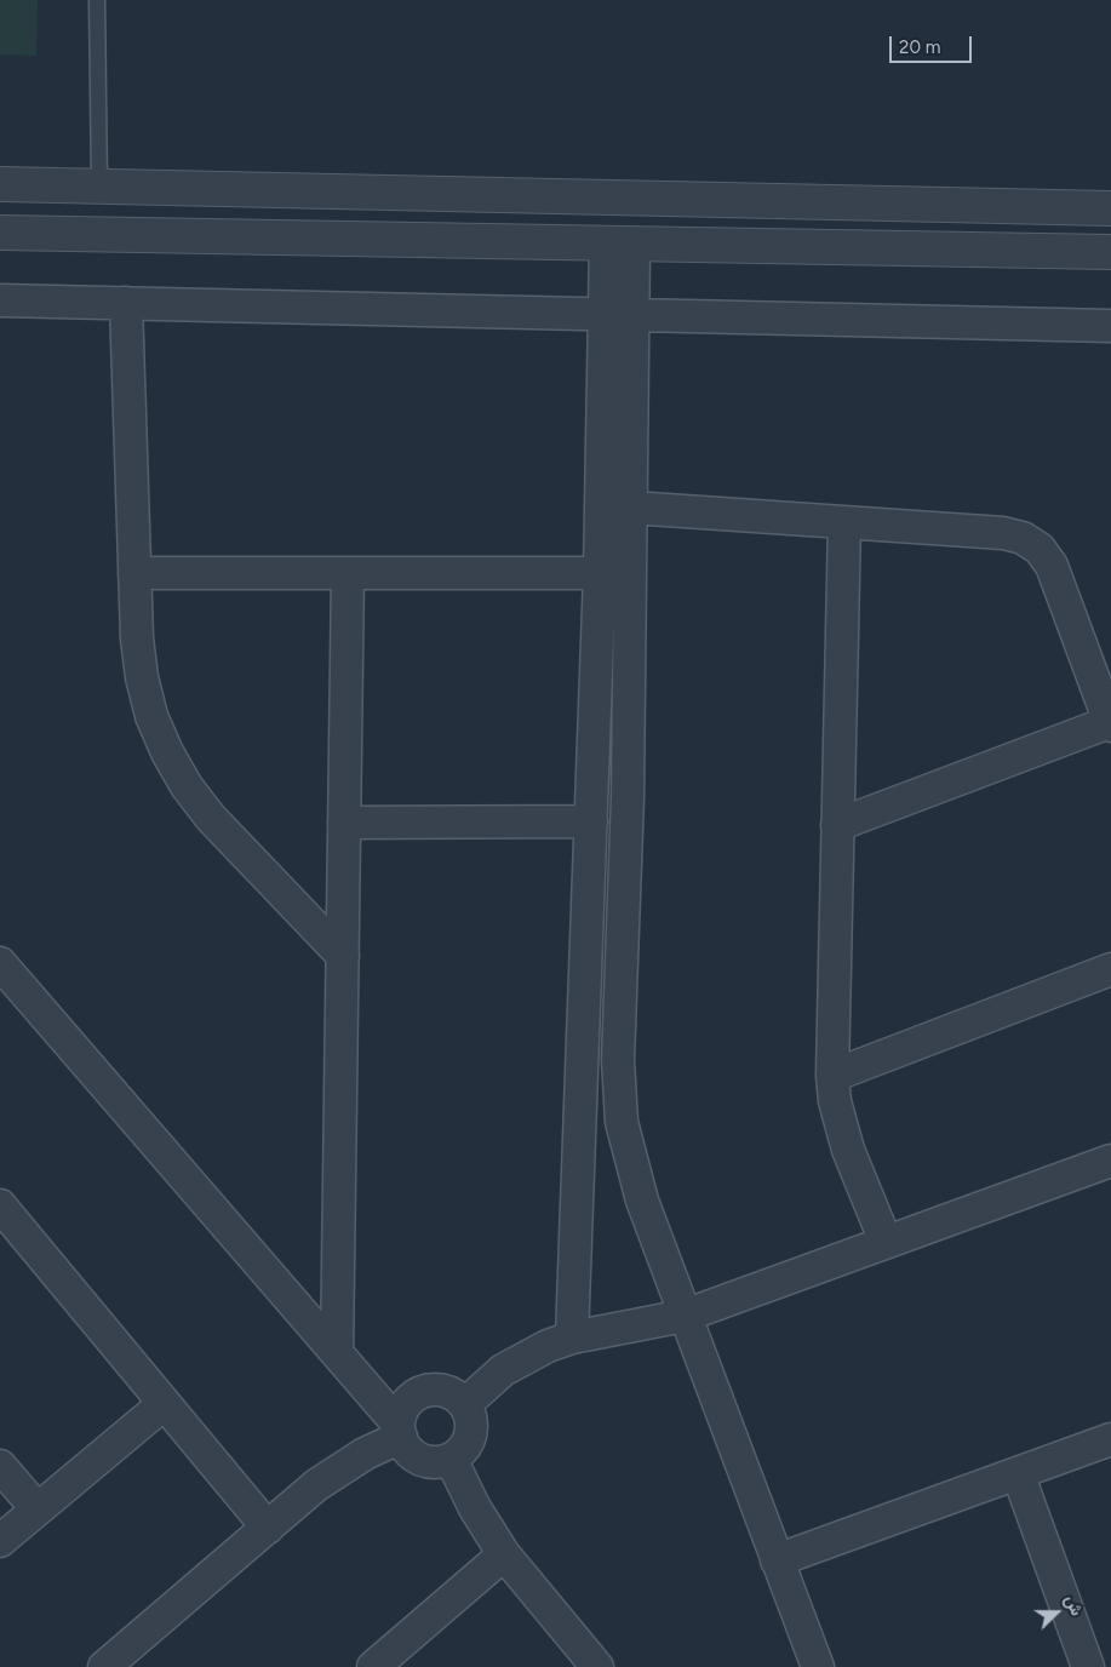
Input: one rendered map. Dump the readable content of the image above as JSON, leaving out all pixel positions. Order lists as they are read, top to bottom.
{
  "scale_bar": "20 m",
  "north": "right"
}
